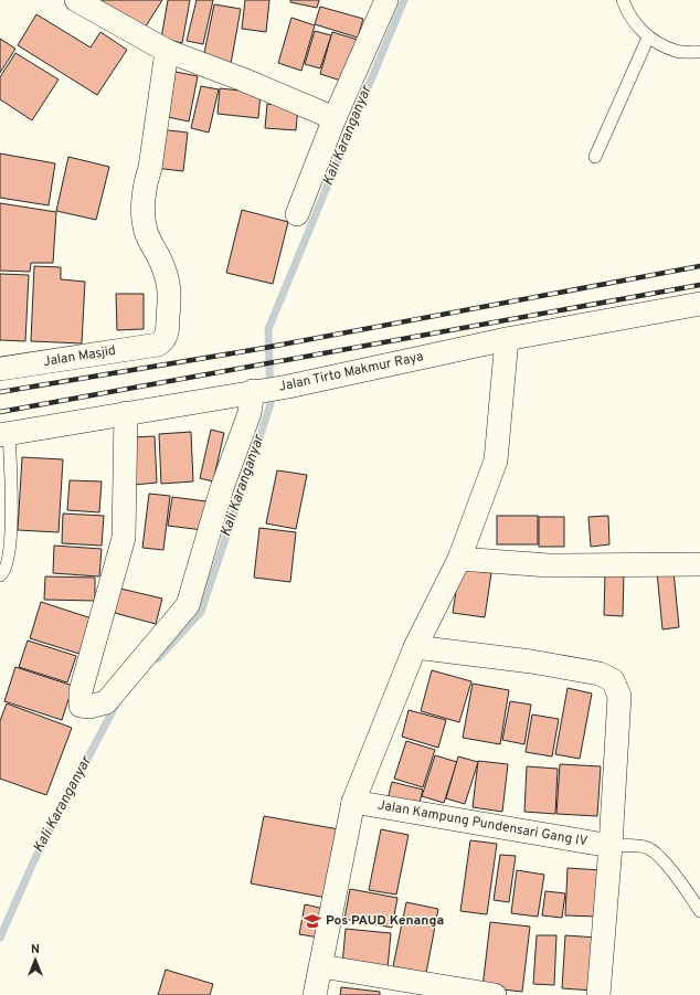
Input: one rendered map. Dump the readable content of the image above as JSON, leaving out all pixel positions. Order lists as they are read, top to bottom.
{
  "streets": {
    "street": ["Jalan Masjid", "Jalan Tirto Makmur Raya", "Jalan Kampung Pundensari Gang IV"]
  },
  "water": ["Kali Karanganyar"],
  "places": {
    "school or university": ["Pos PAUD Kenanga"]
  },
  "north": "top"
}
